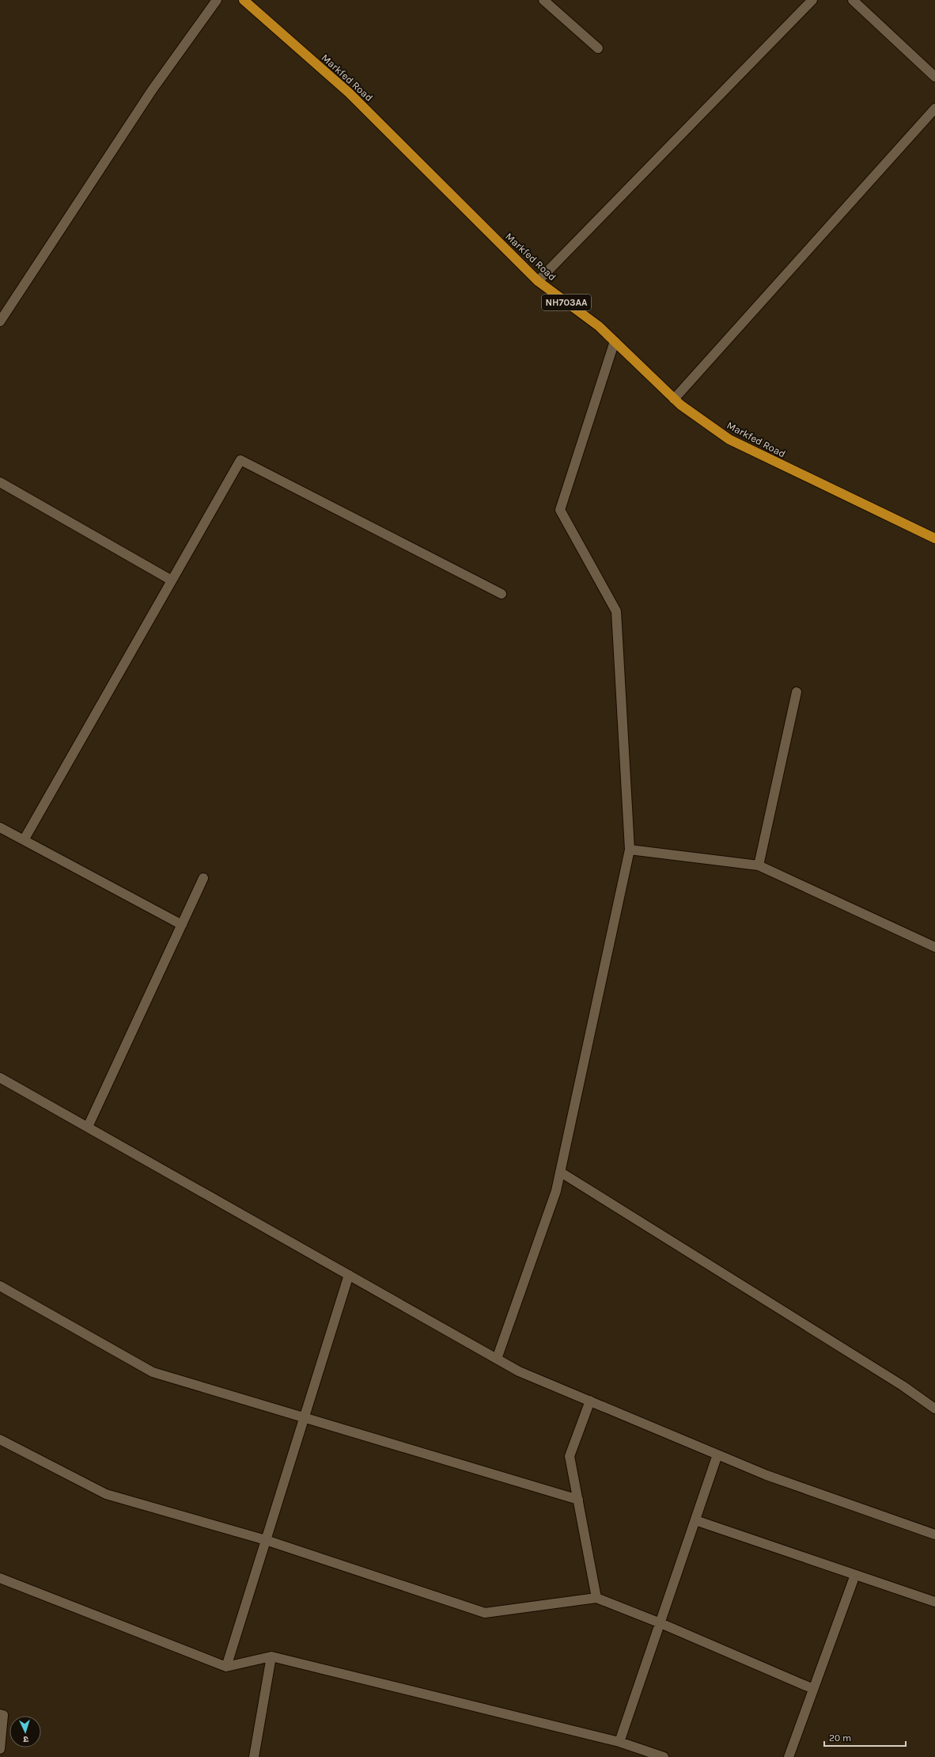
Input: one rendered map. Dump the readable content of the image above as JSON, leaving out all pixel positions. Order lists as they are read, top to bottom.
{
  "streets": {
    "highway": ["Markfed Road", "NH703AA"]
  },
  "scale_bar": "20 m",
  "north": "bottom"
}
